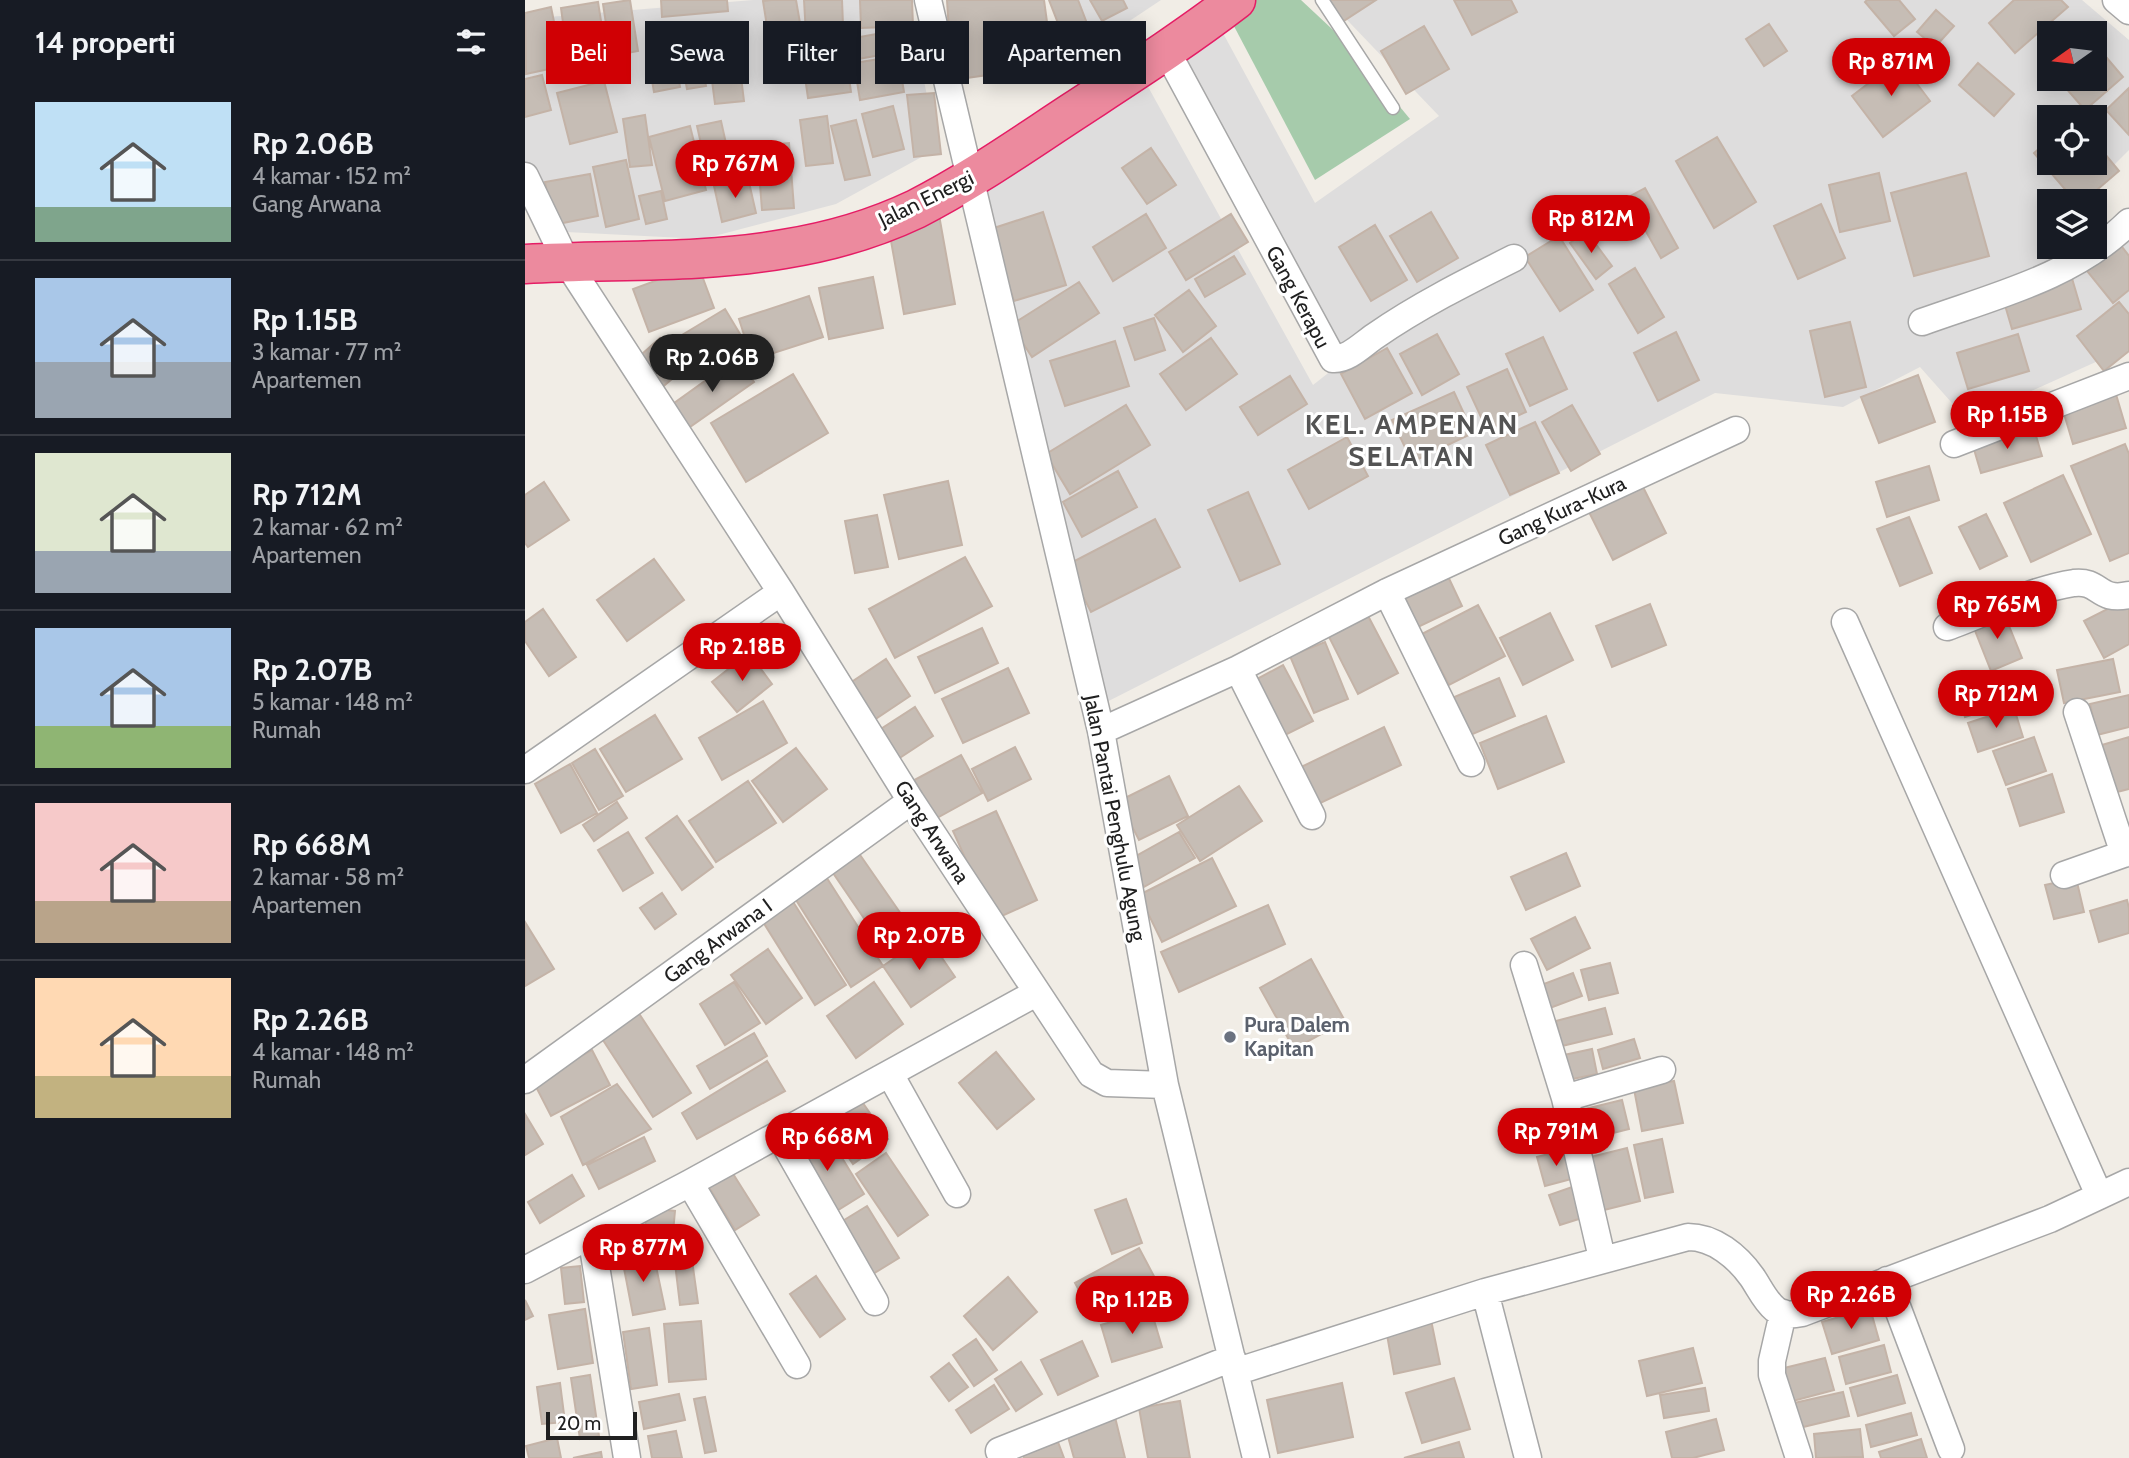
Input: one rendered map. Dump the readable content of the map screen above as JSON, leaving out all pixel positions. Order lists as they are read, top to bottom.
{
  "streets": {
    "highway": ["Jalan Energi"],
    "street": [
      "Gang Kerapu",
      "Gang Kura-Kura",
      "Jalan Pantai Penghulu Agung",
      "Gang Arwana",
      "Gang Arwana I"
    ]
  },
  "crossings": [
    ["Jalan Energi", "Gang Kerapu"],
    ["Jalan Energi", "Jalan Pantai Penghulu Agung"],
    ["Jalan Energi", "Gang Arwana"],
    ["Gang Kura-Kura", "Jalan Pantai Penghulu Agung"],
    ["Jalan Pantai Penghulu Agung", "Gang Arwana"],
    ["Gang Arwana", "Gang Arwana I"]
  ],
  "districts": ["KEL. AMPENAN SELATAN"],
  "places": ["Pura Dalem Kapitan"],
  "scale_bar": "20 m",
  "north": "left",
  "page": {
    "heading": "14 properti",
    "chip": [
      "Beli",
      "Sewa",
      "Filter",
      "Baru",
      "Apartemen"
    ],
    "price": [
      "Rp 871M",
      "Rp 767M",
      "Rp 812M",
      "Rp 2.06B",
      "Rp 1.15B",
      "Rp 765M",
      "Rp 2.18B",
      "Rp 712M",
      "Rp 2.07B",
      "Rp 791M",
      "Rp 668M",
      "Rp 877M",
      "Rp 2.26B",
      "Rp 1.12B"
    ],
    "list": [
      {
        "name": "Rp 2.06B",
        "note": "4 kamar · 152 m² · Gang Arwana"
      },
      {
        "name": "Rp 1.15B",
        "note": "3 kamar · 77 m² · Apartemen"
      },
      {
        "name": "Rp 712M",
        "note": "2 kamar · 62 m² · Apartemen"
      },
      {
        "name": "Rp 2.07B",
        "note": "5 kamar · 148 m² · Rumah"
      },
      {
        "name": "Rp 668M",
        "note": "2 kamar · 58 m² · Apartemen"
      },
      {
        "name": "Rp 2.26B",
        "note": "4 kamar · 148 m² · Rumah"
      }
    ],
    "scale": "20 m"
  }
}
